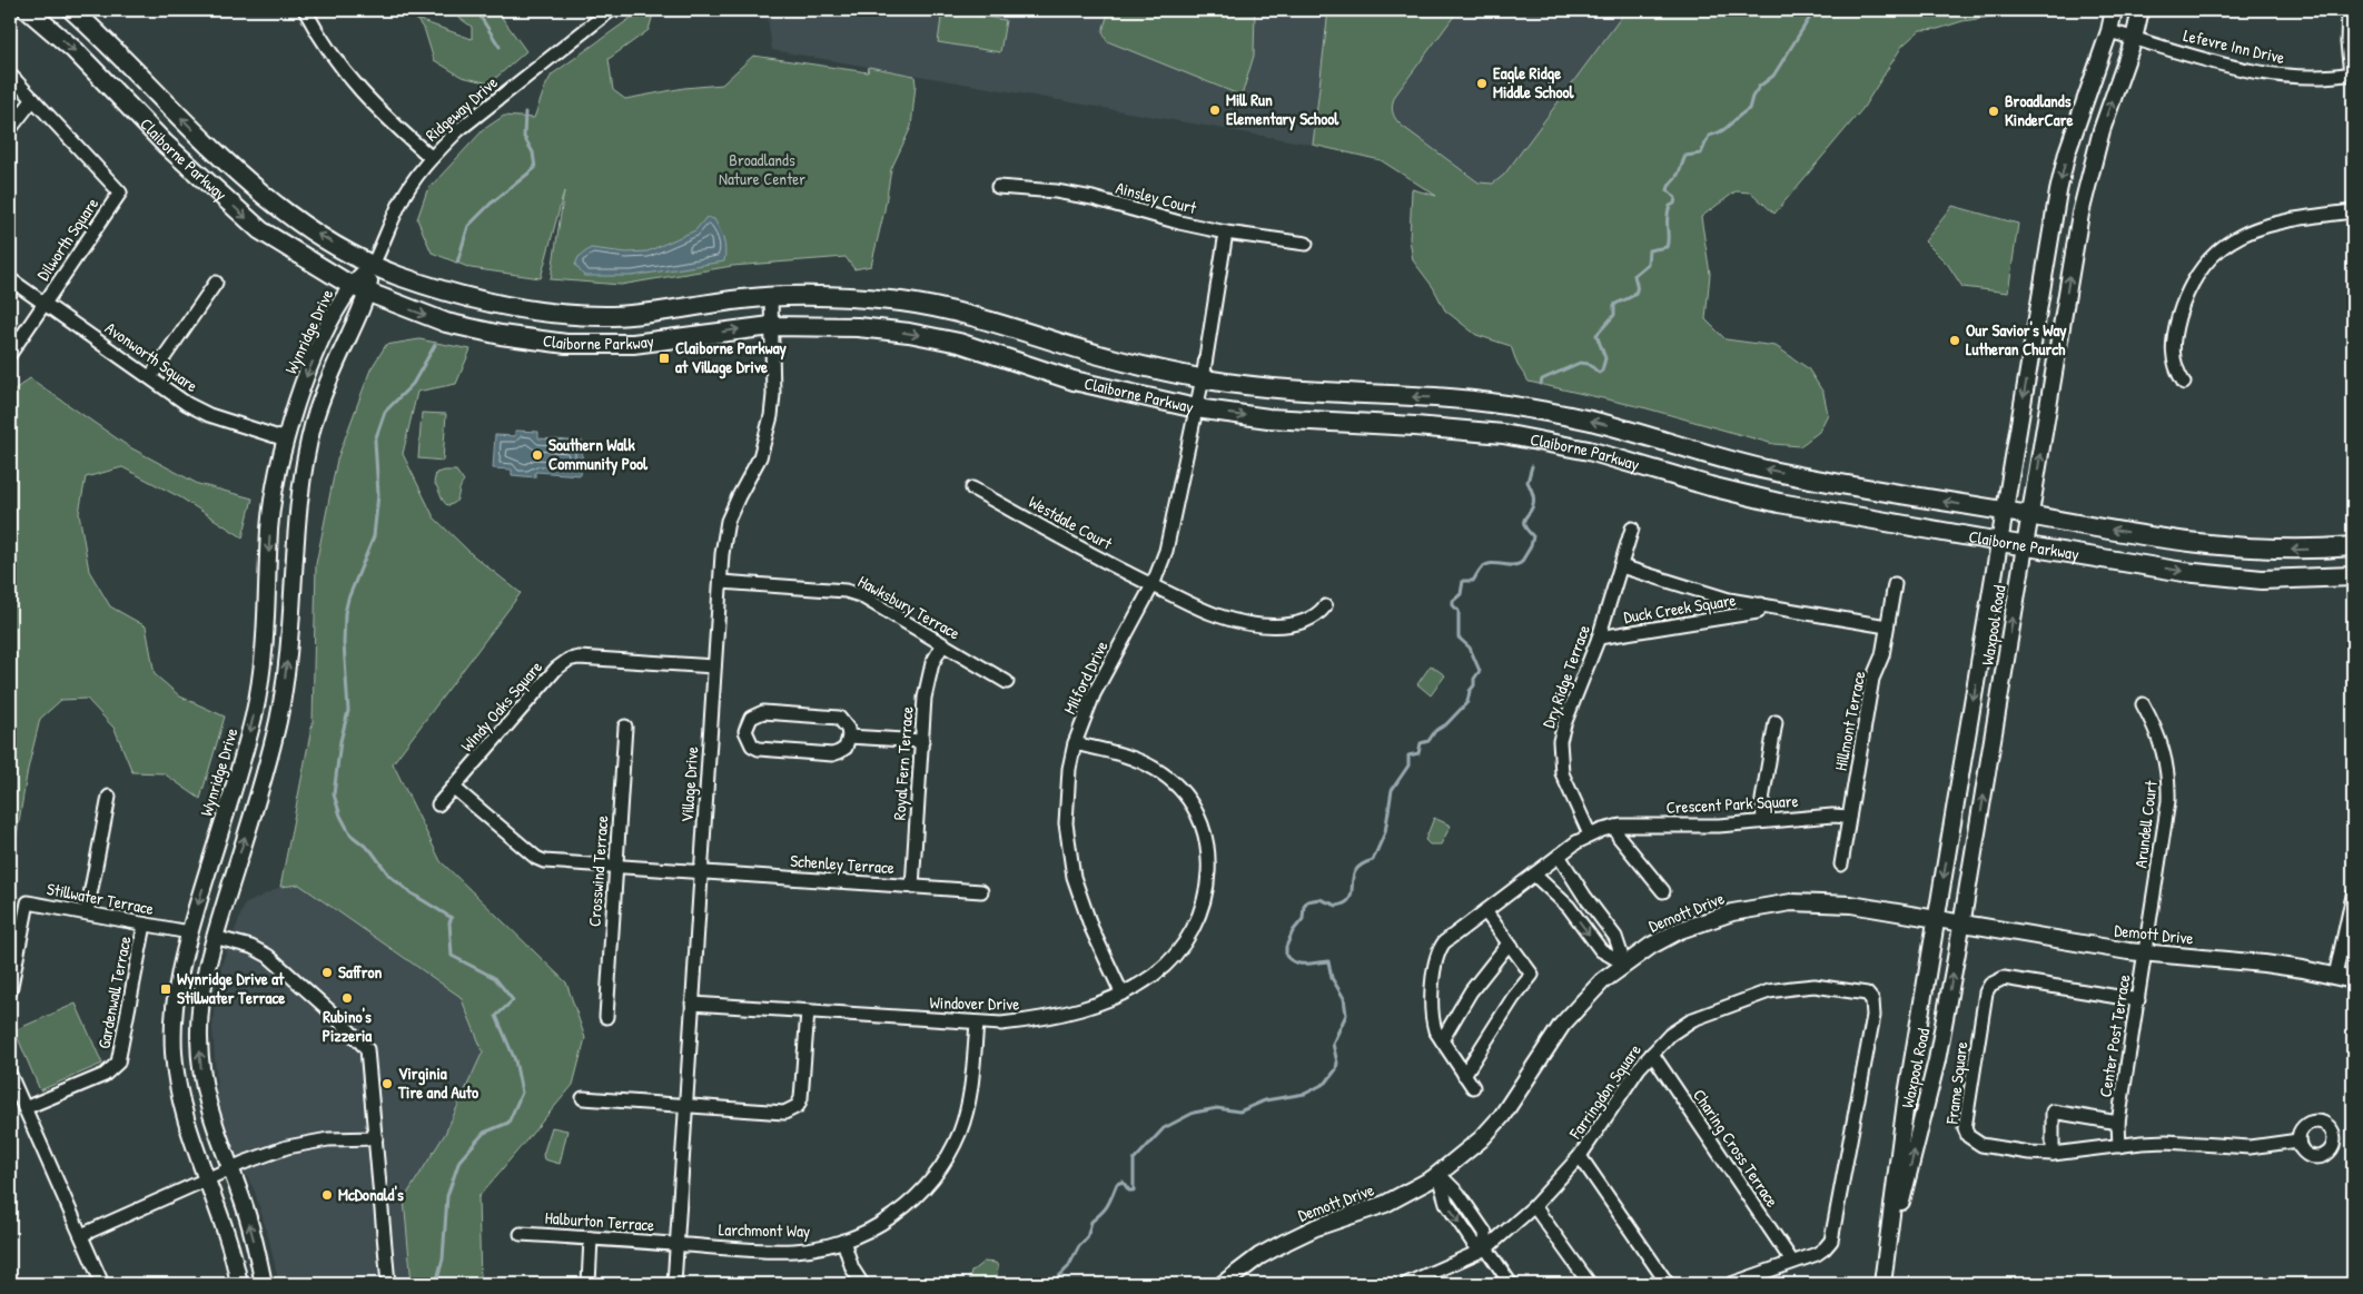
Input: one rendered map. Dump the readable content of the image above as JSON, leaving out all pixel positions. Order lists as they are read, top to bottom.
{
  "streets": {
    "main road": ["Claiborne Parkway"],
    "street": [
      "Lefevre Inn Drive",
      "Ridgeway Drive",
      "Ainsley Court",
      "Dilworth Square",
      "Wynridge Drive",
      "Avonworth Square",
      "Westdale Court",
      "Hawksbury Terrace",
      "Duck Creek Square",
      "Waxpool Road",
      "Dry Ridge Terrace",
      "Milford Drive",
      "Windy Oaks Square",
      "Hillmont Terrace",
      "Royal Fern Terrace",
      "Village Drive",
      "Crescent Park Square",
      "Arundell Court",
      "Schenley Terrace",
      "Crosswind Terrace",
      "Stillwater Terrace",
      "Demott Drive",
      "Gardenwall Terrace",
      "Windover Drive",
      "Center Post Terrace",
      "Frame Square",
      "Farringdon Square",
      "Charing Cross Terrace",
      "Halburton Terrace",
      "Larchmont Way"
    ]
  },
  "crossings": [
    ["Lefevre Inn Drive", "Waxpool Road"],
    ["Ridgeway Drive", "Claiborne Parkway"],
    ["Ridgeway Drive", "Wynridge Drive"],
    ["Claiborne Parkway", "Wynridge Drive"],
    ["Claiborne Parkway", "Waxpool Road"],
    ["Claiborne Parkway", "Milford Drive"],
    ["Claiborne Parkway", "Village Drive"],
    ["Ainsley Court", "Milford Drive"],
    ["Dilworth Square", "Avonworth Square"],
    ["Wynridge Drive", "Avonworth Square"],
    ["Wynridge Drive", "Stillwater Terrace"],
    ["Westdale Court", "Milford Drive"],
    ["Hawksbury Terrace", "Royal Fern Terrace"],
    ["Hawksbury Terrace", "Village Drive"],
    ["Duck Creek Square", "Dry Ridge Terrace"],
    ["Duck Creek Square", "Hillmont Terrace"],
    ["Waxpool Road", "Demott Drive"],
    ["Dry Ridge Terrace", "Crescent Park Square"],
    ["Milford Drive", "Windover Drive"],
    ["Windy Oaks Square", "Village Drive"],
    ["Hillmont Terrace", "Crescent Park Square"],
    ["Royal Fern Terrace", "Schenley Terrace"],
    ["Village Drive", "Schenley Terrace"],
    ["Village Drive", "Windover Drive"],
    ["Village Drive", "Halburton Terrace"],
    ["Village Drive", "Larchmont Way"],
    ["Arundell Court", "Demott Drive"],
    ["Arundell Court", "Center Post Terrace"],
    ["Stillwater Terrace", "Gardenwall Terrace"],
    ["Demott Drive", "Center Post Terrace"],
    ["Windover Drive", "Larchmont Way"],
    ["Center Post Terrace", "Frame Square"],
    ["Farringdon Square", "Charing Cross Terrace"],
    ["Halburton Terrace", "Larchmont Way"]
  ],
  "parks": ["Broadlands Nature Center"],
  "places": {
    "other": [
      "Eagle Ridge Middle School",
      "Mill Run Elementary School",
      "Broadlands KinderCare",
      "Our Savior's Way Lutheran Church",
      "Southern Walk Community Pool",
      "Saffron",
      "Rubino's Pizzeria",
      "Virginia Tire and Auto",
      "McDonald's"
    ],
    "transit": ["Claiborne Parkway at Village Drive", "Wynridge Drive at Stillwater Terrace"]
  }
}
